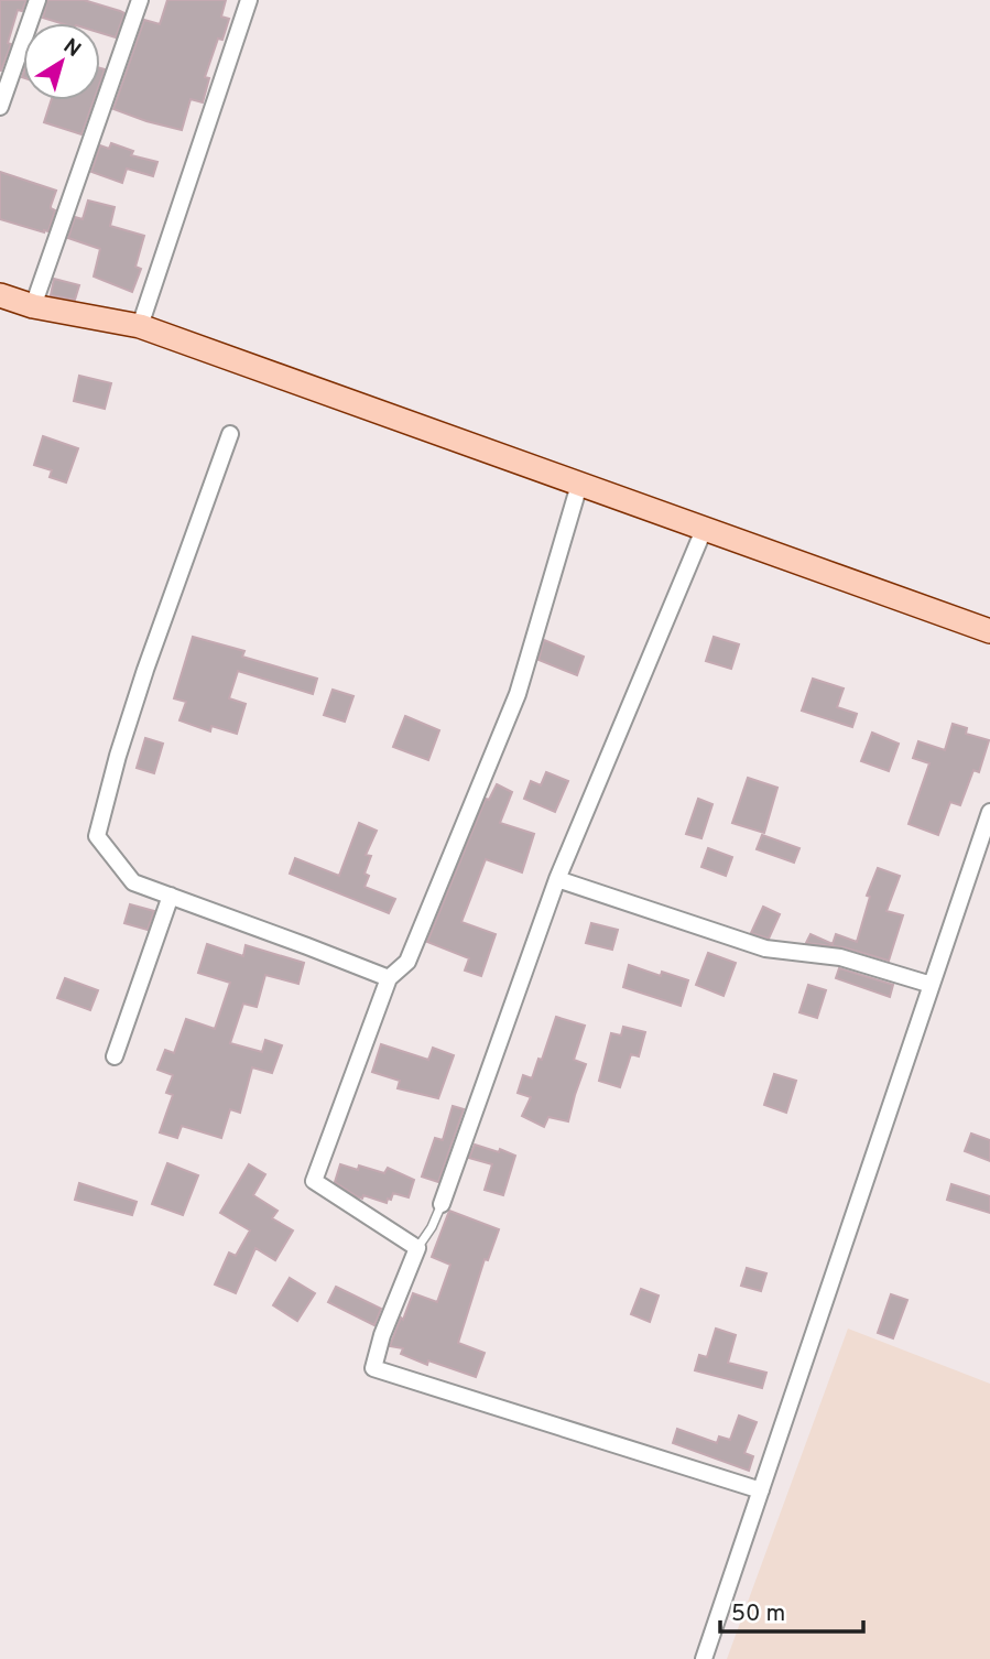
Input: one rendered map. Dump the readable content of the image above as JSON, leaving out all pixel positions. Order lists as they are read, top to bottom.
{
  "scale_bar": "50 m",
  "north": "top right"
}
